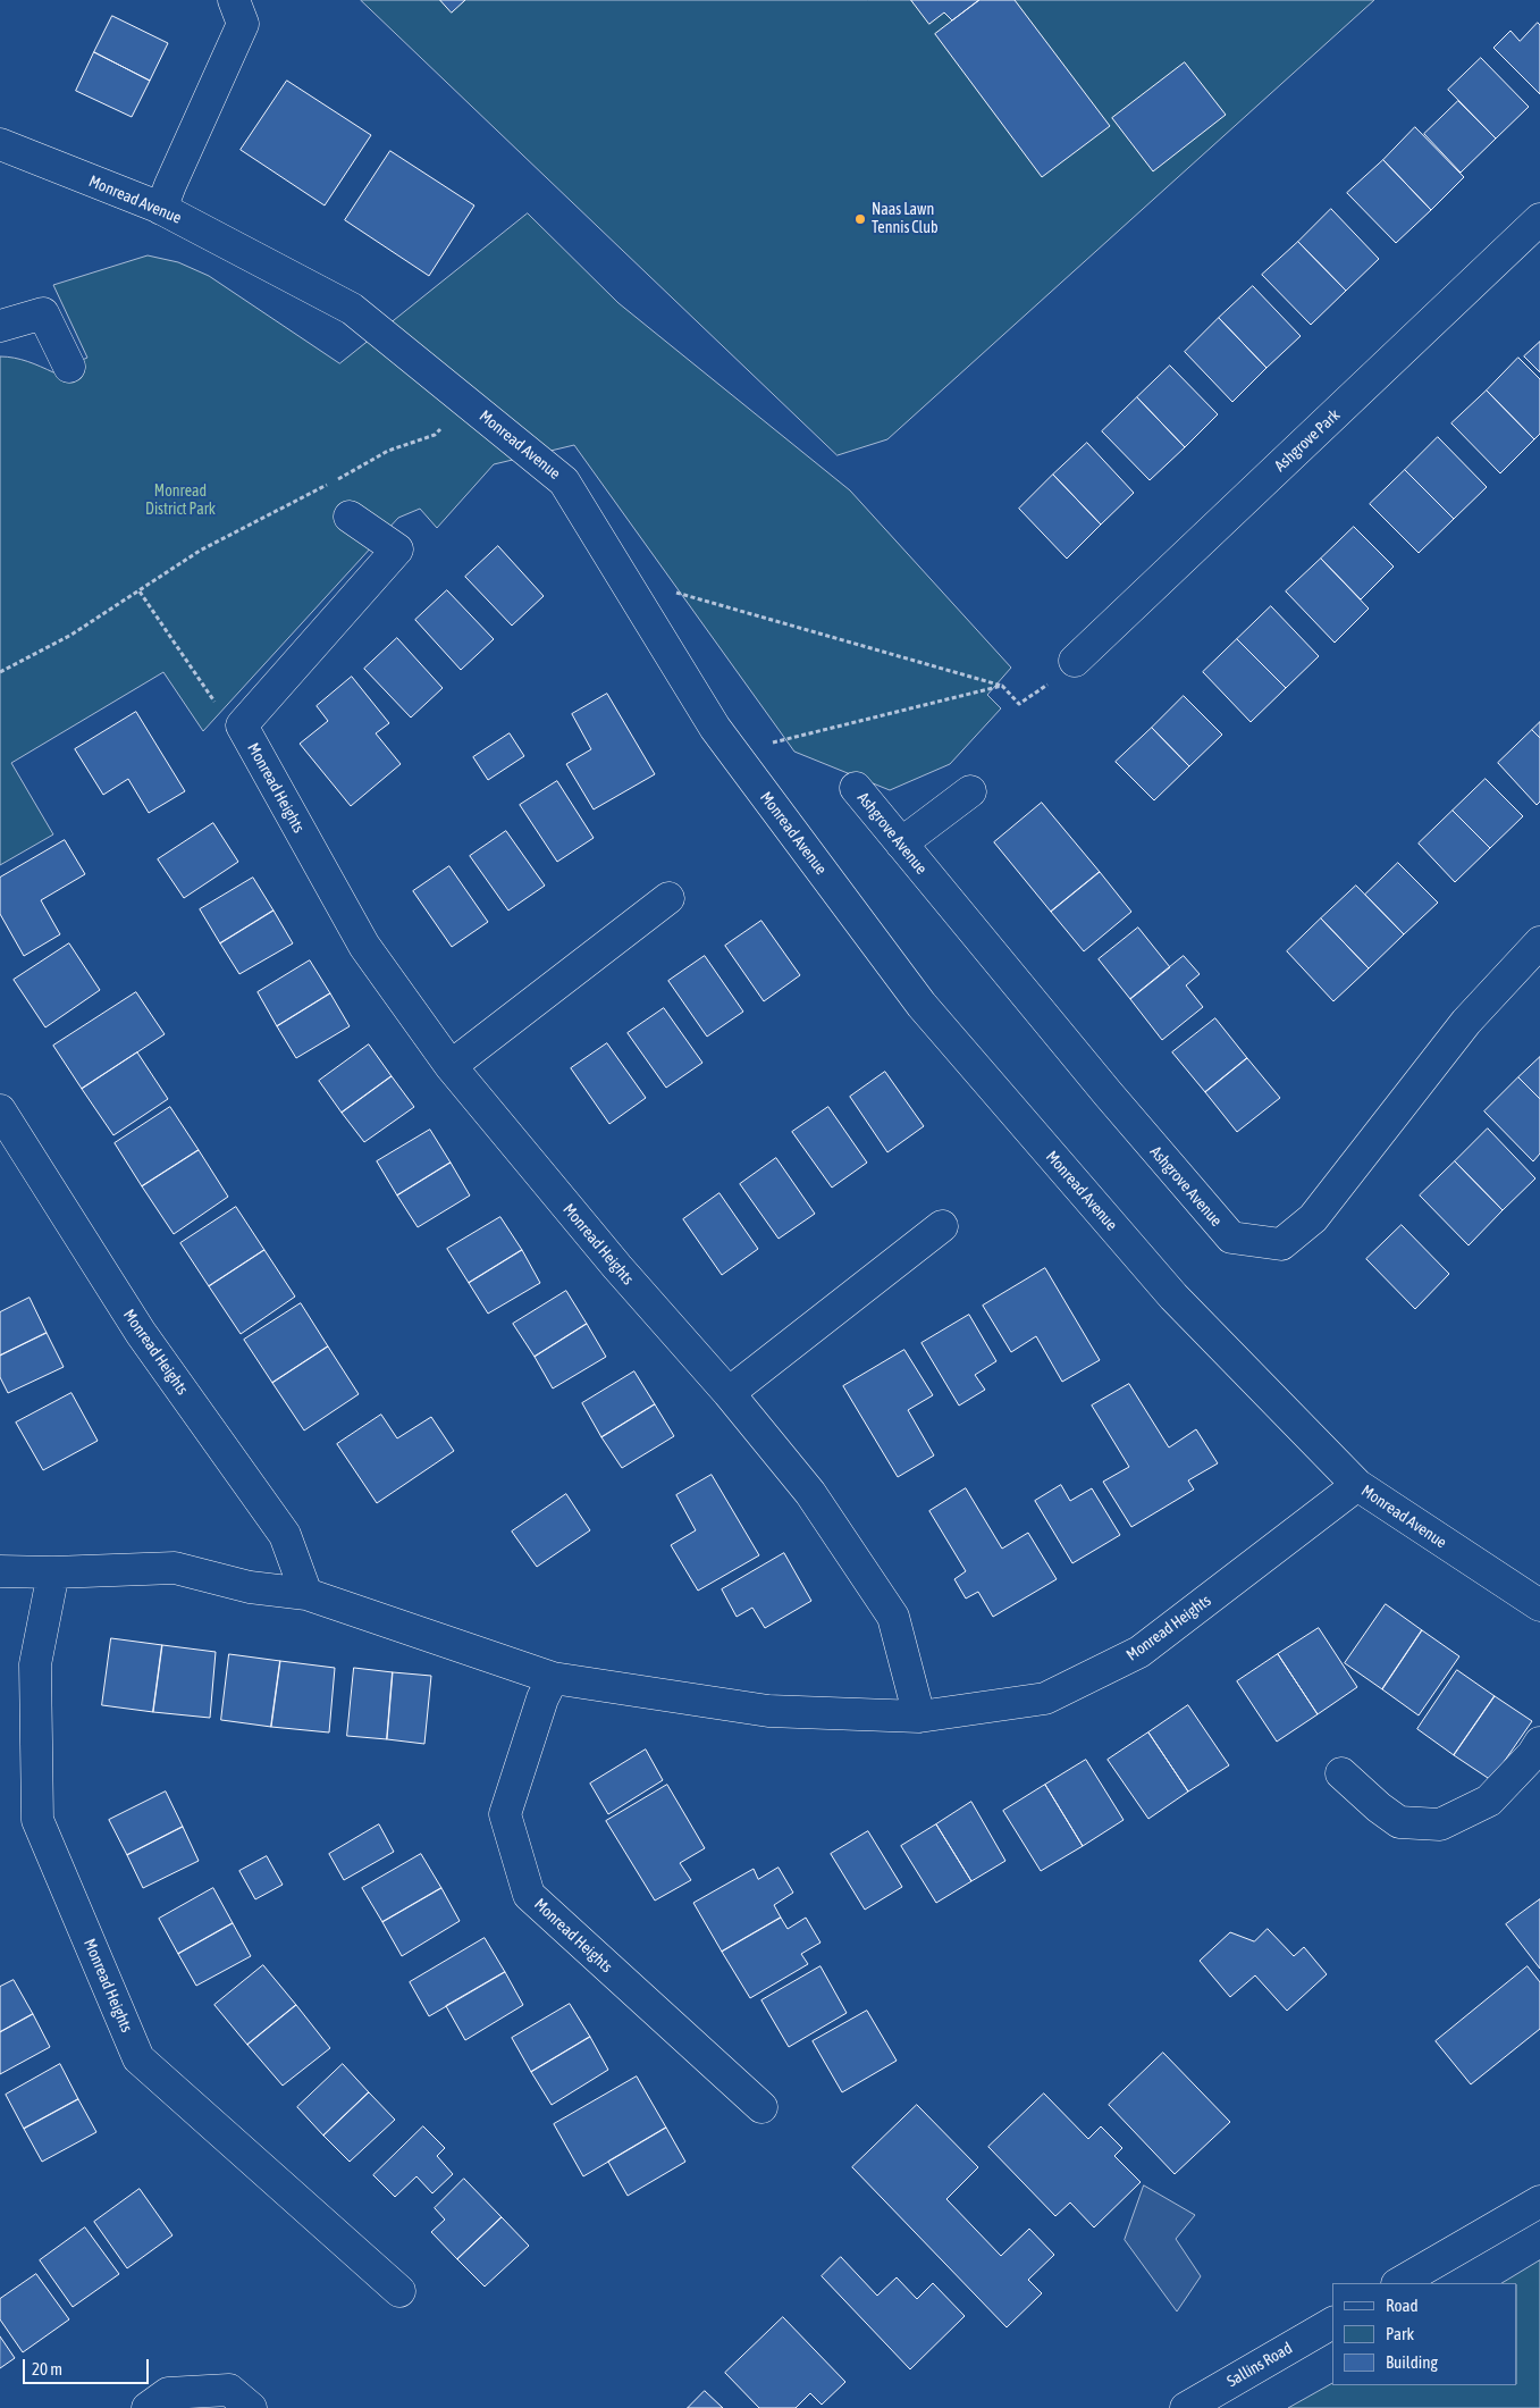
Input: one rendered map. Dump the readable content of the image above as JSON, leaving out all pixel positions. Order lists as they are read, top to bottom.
{
  "streets": {
    "street": [
      "Monread Avenue",
      "Ashgrove Park",
      "Monread Heights",
      "Ashgrove Avenue",
      "Sallins Road"
    ]
  },
  "crossings": [
    ["Monread Avenue", "Monread Heights"]
  ],
  "parks": ["Monread District Park"],
  "places": ["Naas Lawn Tennis Club"],
  "legend": ["Road", "Park", "Building"],
  "scale_bar": "20 m"
}
